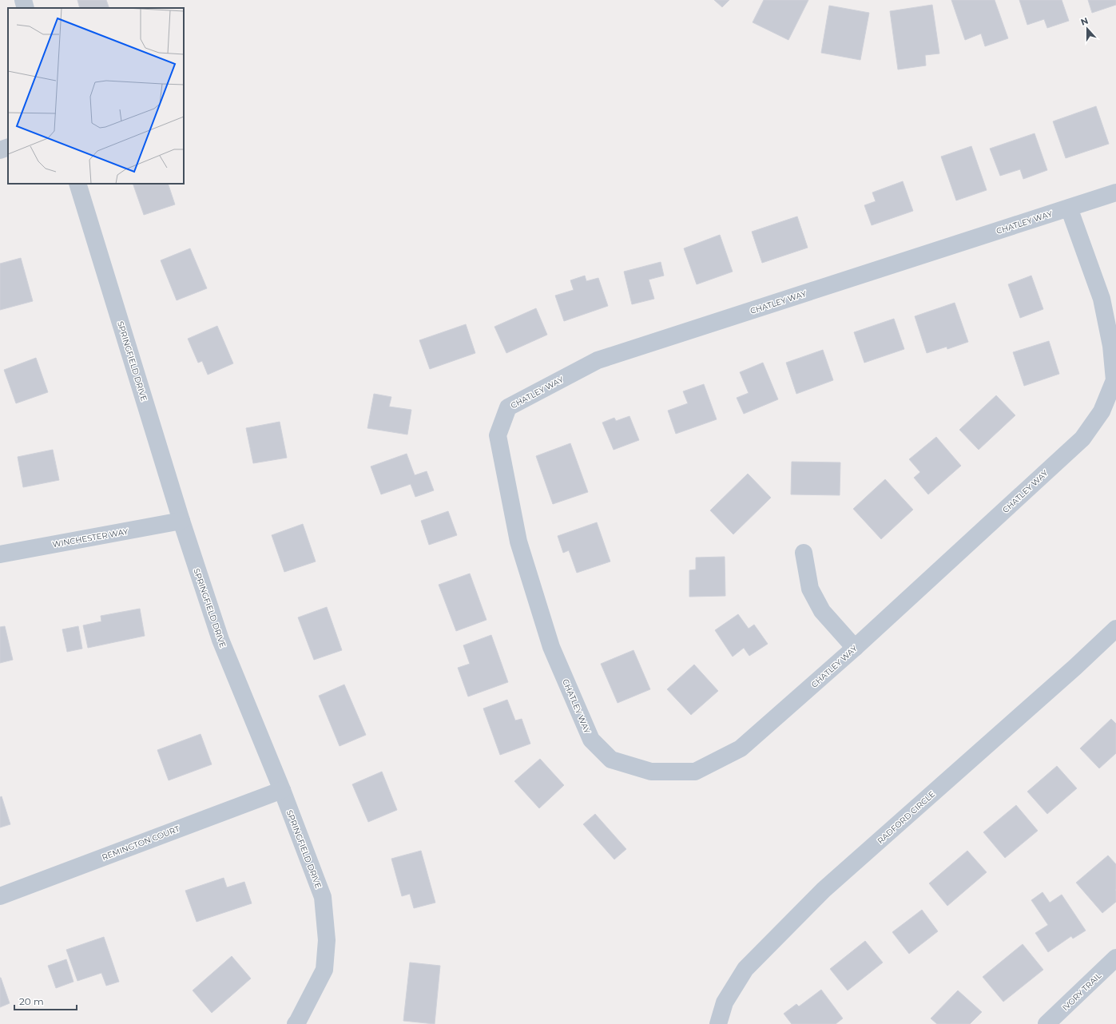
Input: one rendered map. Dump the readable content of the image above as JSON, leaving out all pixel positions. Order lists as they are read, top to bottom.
{
  "streets": {
    "street": [
      "CHATLEY WAY",
      "SPRINGFIELD DRIVE",
      "WINCHESTER WAY",
      "RADFORD CIRCLE",
      "REMINGTON COURT",
      "IVORY TRAIL"
    ]
  },
  "crossings": [
    ["SPRINGFIELD DRIVE", "WINCHESTER WAY"],
    ["SPRINGFIELD DRIVE", "REMINGTON COURT"]
  ],
  "scale_bar": "20 m",
  "north": "top"
}
